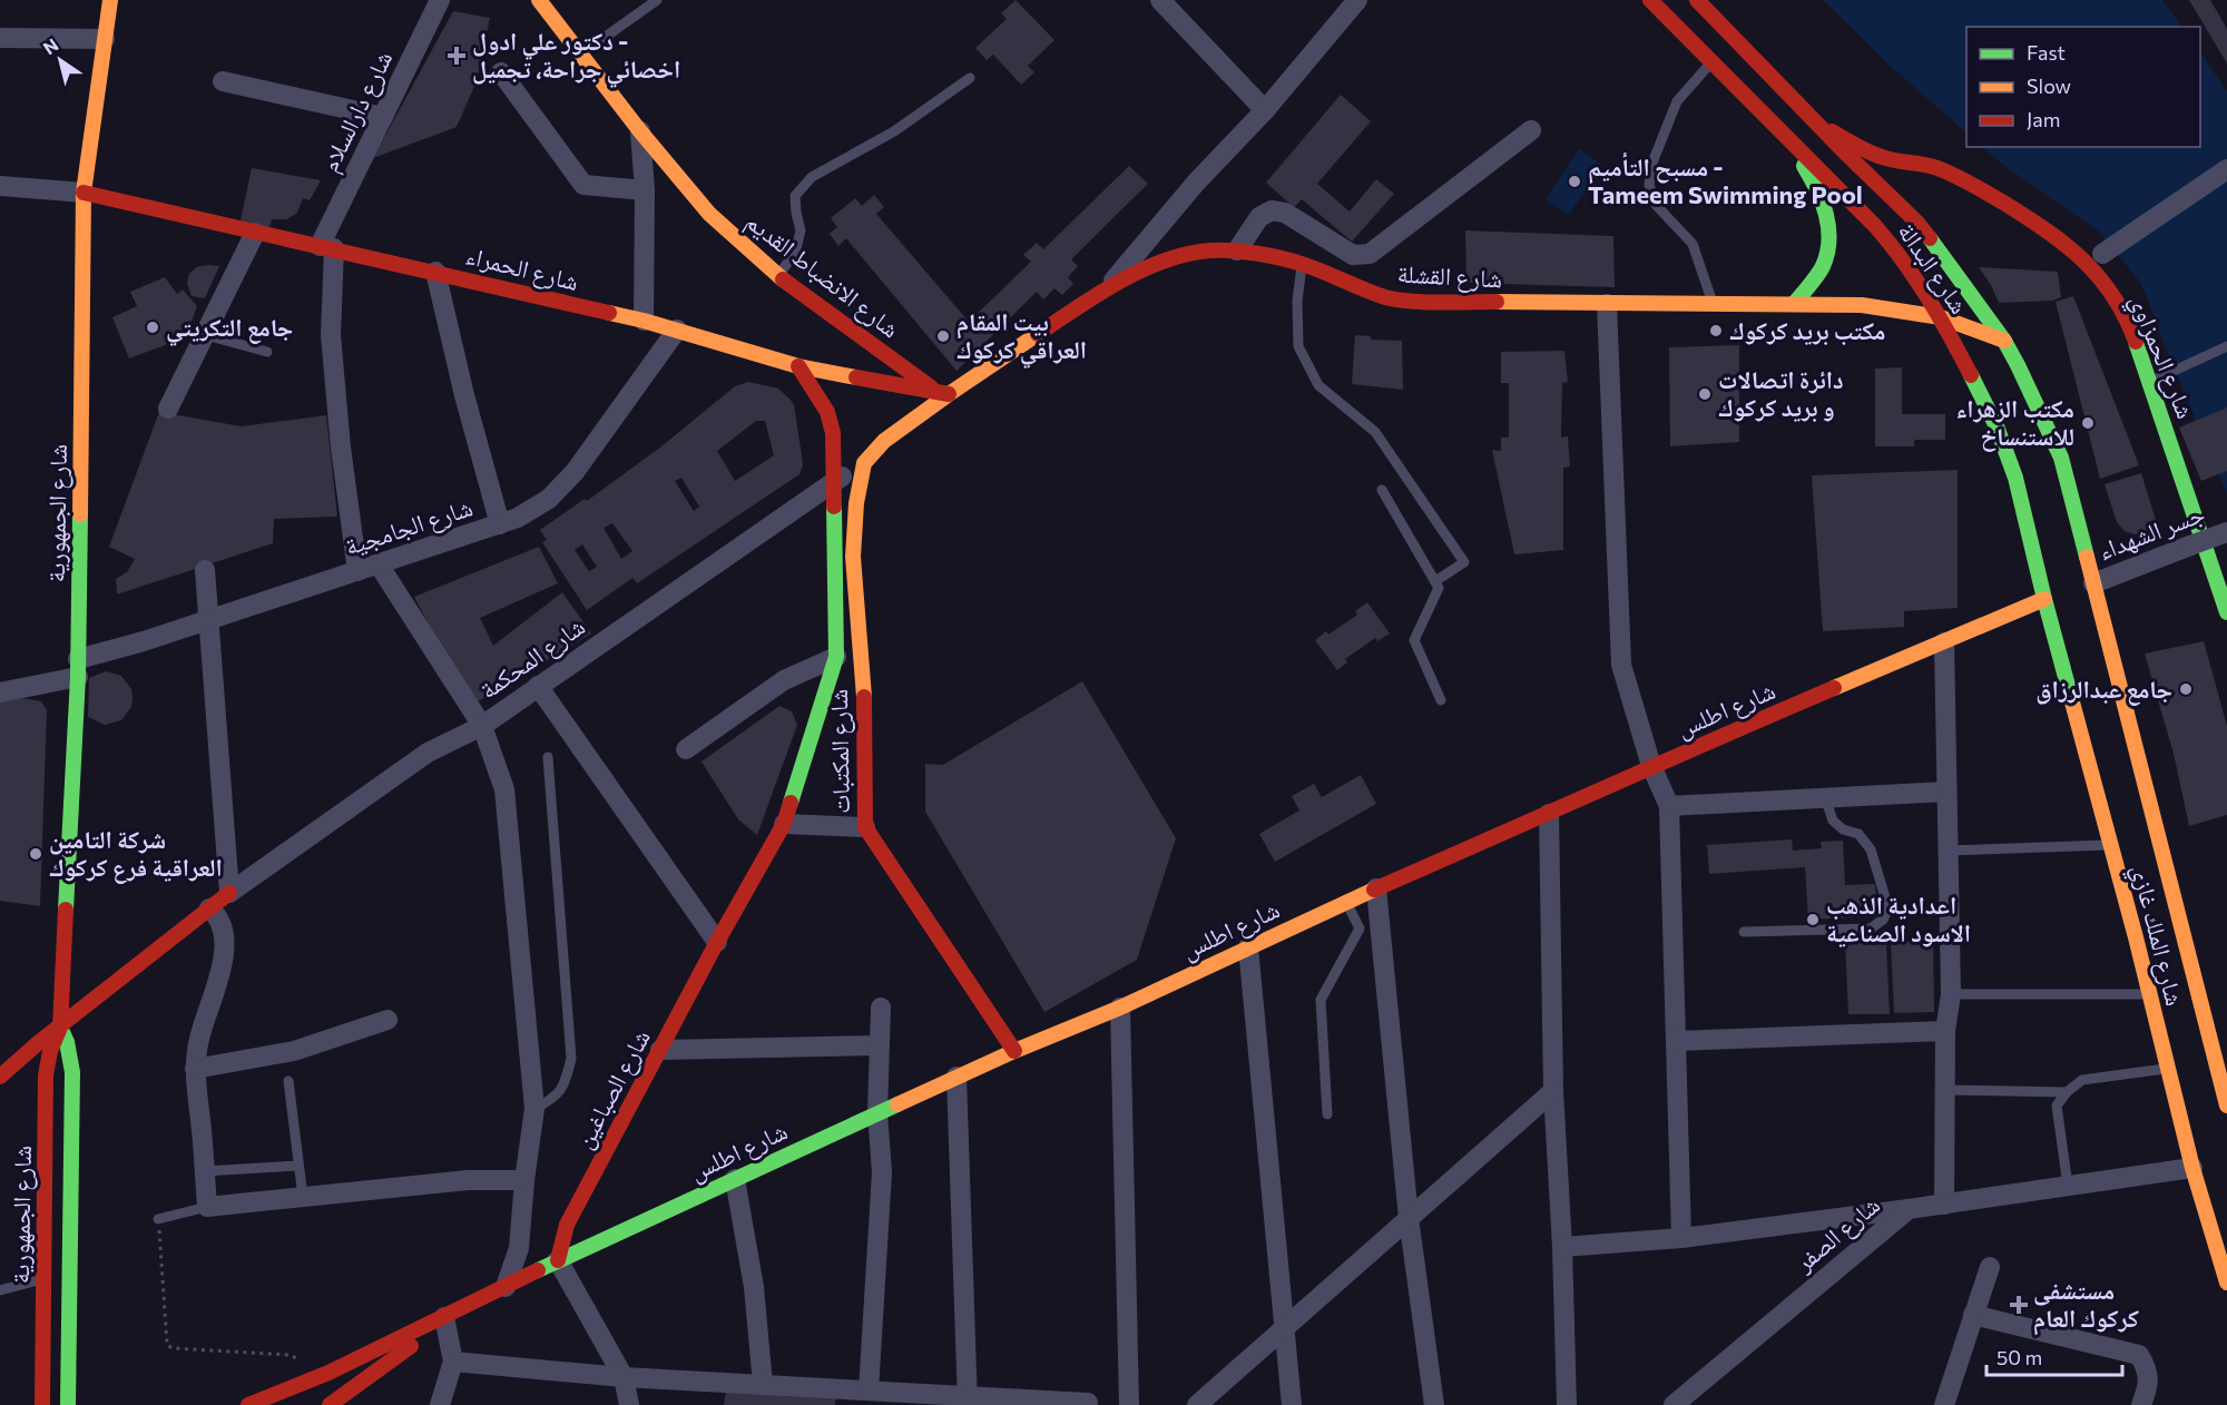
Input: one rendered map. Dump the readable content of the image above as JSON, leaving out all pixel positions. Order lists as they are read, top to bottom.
{
  "streets": {
    "street": [
      "شارع دارالسلام",
      "شارع الحمراء",
      "شارع البدالة",
      "شارع الانضباط القديم",
      "شارع القشلة",
      "شارع الحمزاوي",
      "شارع الجمهورية",
      "شارع الجامجية",
      "جسر الشهداء",
      "شارع المحكمة",
      "شارع اطلس",
      "شارع المكتبات",
      "شارع الملك غازي",
      "شارع الصباغين",
      "شارع الصفر"
    ]
  },
  "crossings": [
    ["شارع دارالسلام", "شارع الحمراء"],
    ["شارع الحمراء", "شارع الانضباط القديم"],
    ["شارع الحمراء", "شارع القشلة"],
    ["شارع الحمراء", "شارع الجمهورية"],
    ["شارع الحمراء", "شارع الجامجية"],
    ["شارع الحمراء", "شارع المكتبات"],
    ["شارع البدالة", "شارع القشلة"],
    ["شارع البدالة", "شارع الحمزاوي"],
    ["شارع البدالة", "جسر الشهداء"],
    ["شارع البدالة", "شارع اطلس"],
    ["شارع البدالة", "شارع الملك غازي"],
    ["شارع الانضباط القديم", "شارع القشلة"],
    ["شارع القشلة", "شارع المحكمة"],
    ["شارع القشلة", "شارع المكتبات"],
    ["شارع الجمهورية", "شارع الجامجية"],
    ["جسر الشهداء", "شارع الملك غازي"],
    ["شارع المحكمة", "شارع المكتبات"],
    ["شارع اطلس", "شارع المكتبات"],
    ["شارع اطلس", "شارع الملك غازي"],
    ["شارع اطلس", "شارع الصباغين"],
    ["شارع المكتبات", "شارع الصباغين"],
    ["شارع الملك غازي", "شارع الصفر"]
  ],
  "places": {
    "health": ["دكتور علي ادول - اخصائي جراحة، تجميل", "مستشفى كركوك العام"],
    "other": [
      "مسبح التأميم - Tameem Swimming Pool",
      "جامع التكريتي",
      "مكتب بريد كركوك",
      "بيت المقام العراقي كركوك",
      "دائرة اتصالات و بريد كركوك",
      "مكتب الزهراء للاستنساخ",
      "جامع عبدالرزاق",
      "شركة التامين العراقية فرع كركوك",
      "اعدادية الذهب الاسود الصناعية"
    ]
  },
  "legend": ["Fast", "Slow", "Jam"],
  "scale_bar": "50 m",
  "north": "top left"
}
